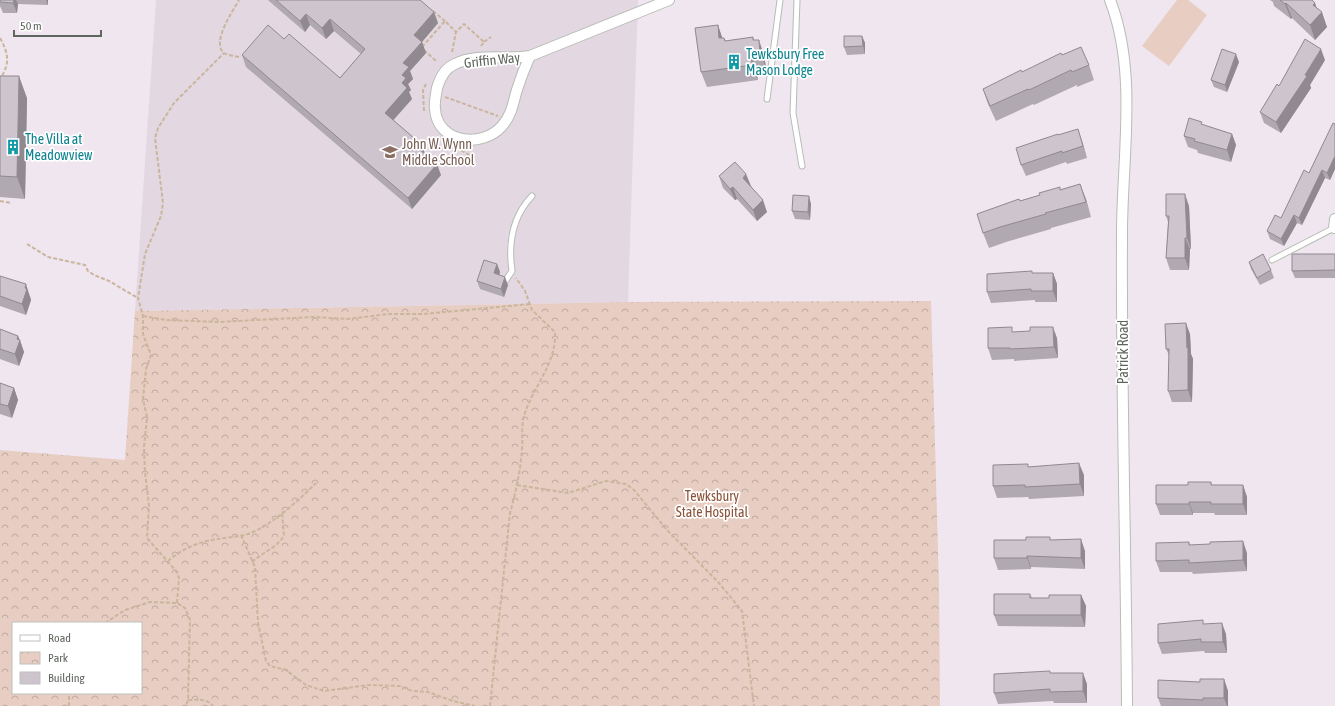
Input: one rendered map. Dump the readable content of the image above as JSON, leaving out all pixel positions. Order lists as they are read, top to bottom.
{
  "streets": {
    "street": ["Griffin Way", "Patrick Road"]
  },
  "parks": ["Tewksbury State Hospital"],
  "places": {
    "building": ["Tewksbury Free Mason Lodge", "The Villa at Meadowview"],
    "school or university": ["John W. Wynn Middle School"]
  },
  "legend": ["Road", "Park", "Building"],
  "scale_bar": "50 m"
}
